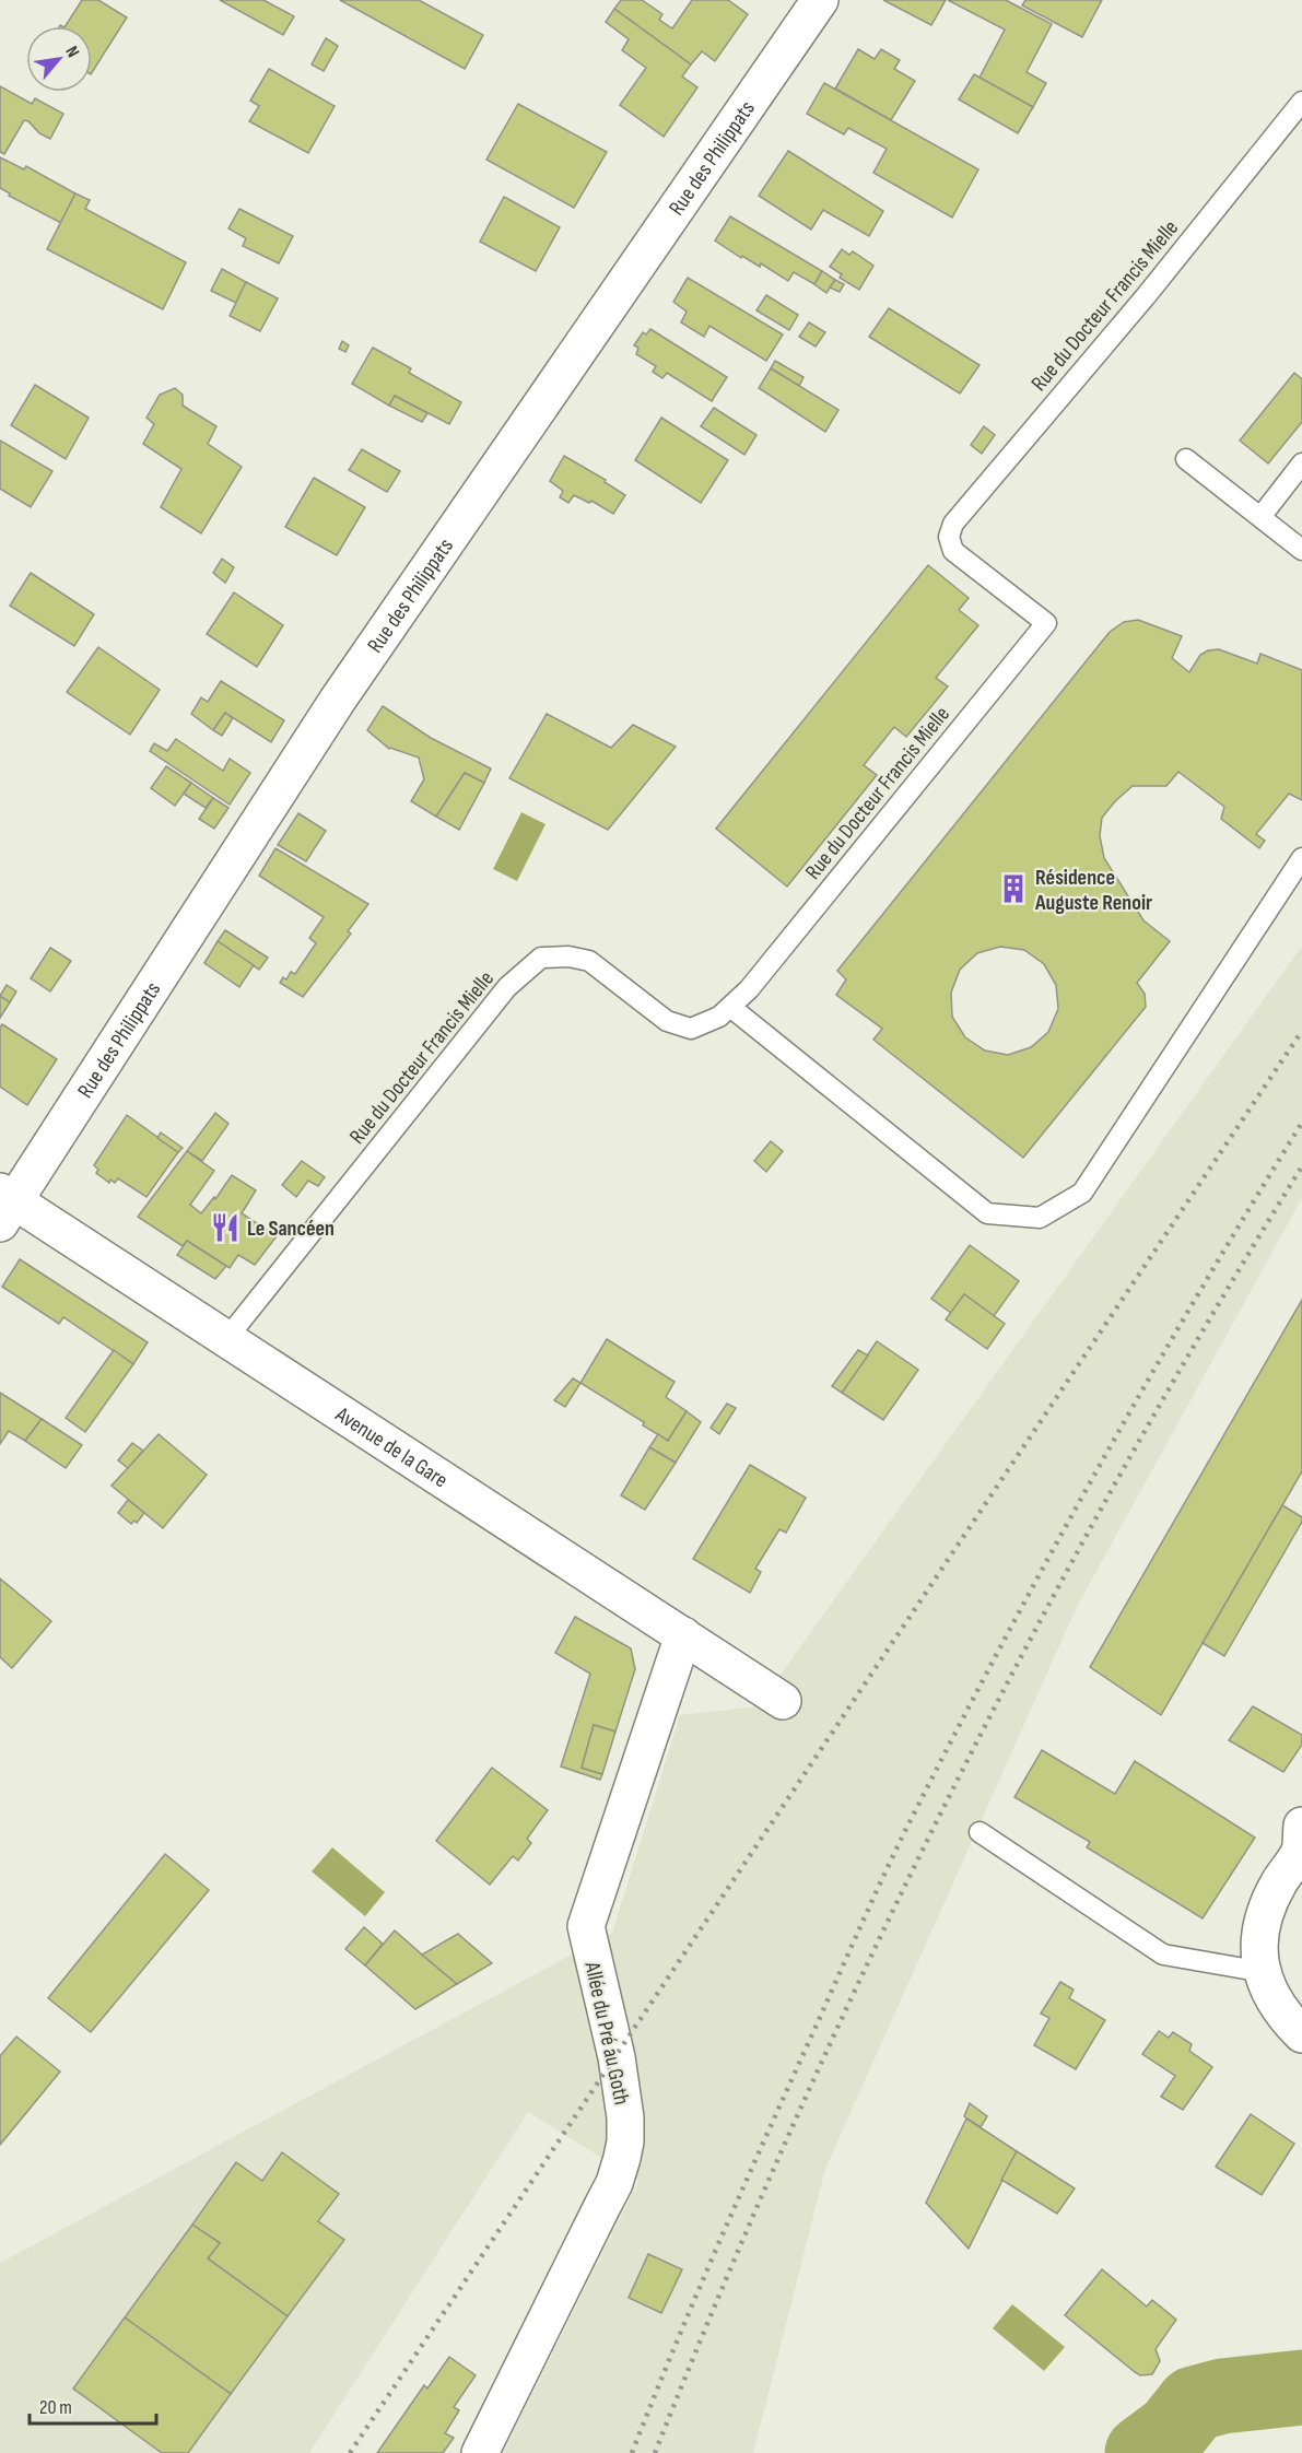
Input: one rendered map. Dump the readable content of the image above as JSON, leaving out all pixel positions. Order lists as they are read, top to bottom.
{
  "streets": {
    "street": ["Rue des Philippats", "Avenue de la Gare", "Allée du Pré au Goth"],
    "lane": ["Rue du Docteur Francis Mielle"]
  },
  "crossings": [
    ["Rue des Philippats", "Avenue de la Gare"],
    ["Rue du Docteur Francis Mielle", "Avenue de la Gare"],
    ["Avenue de la Gare", "Allée du Pré au Goth"]
  ],
  "places": {
    "building": ["Résidence Auguste Renoir"],
    "restaurant": ["Le Sancéen"]
  },
  "scale_bar": "20 m",
  "north": "top right"
}
